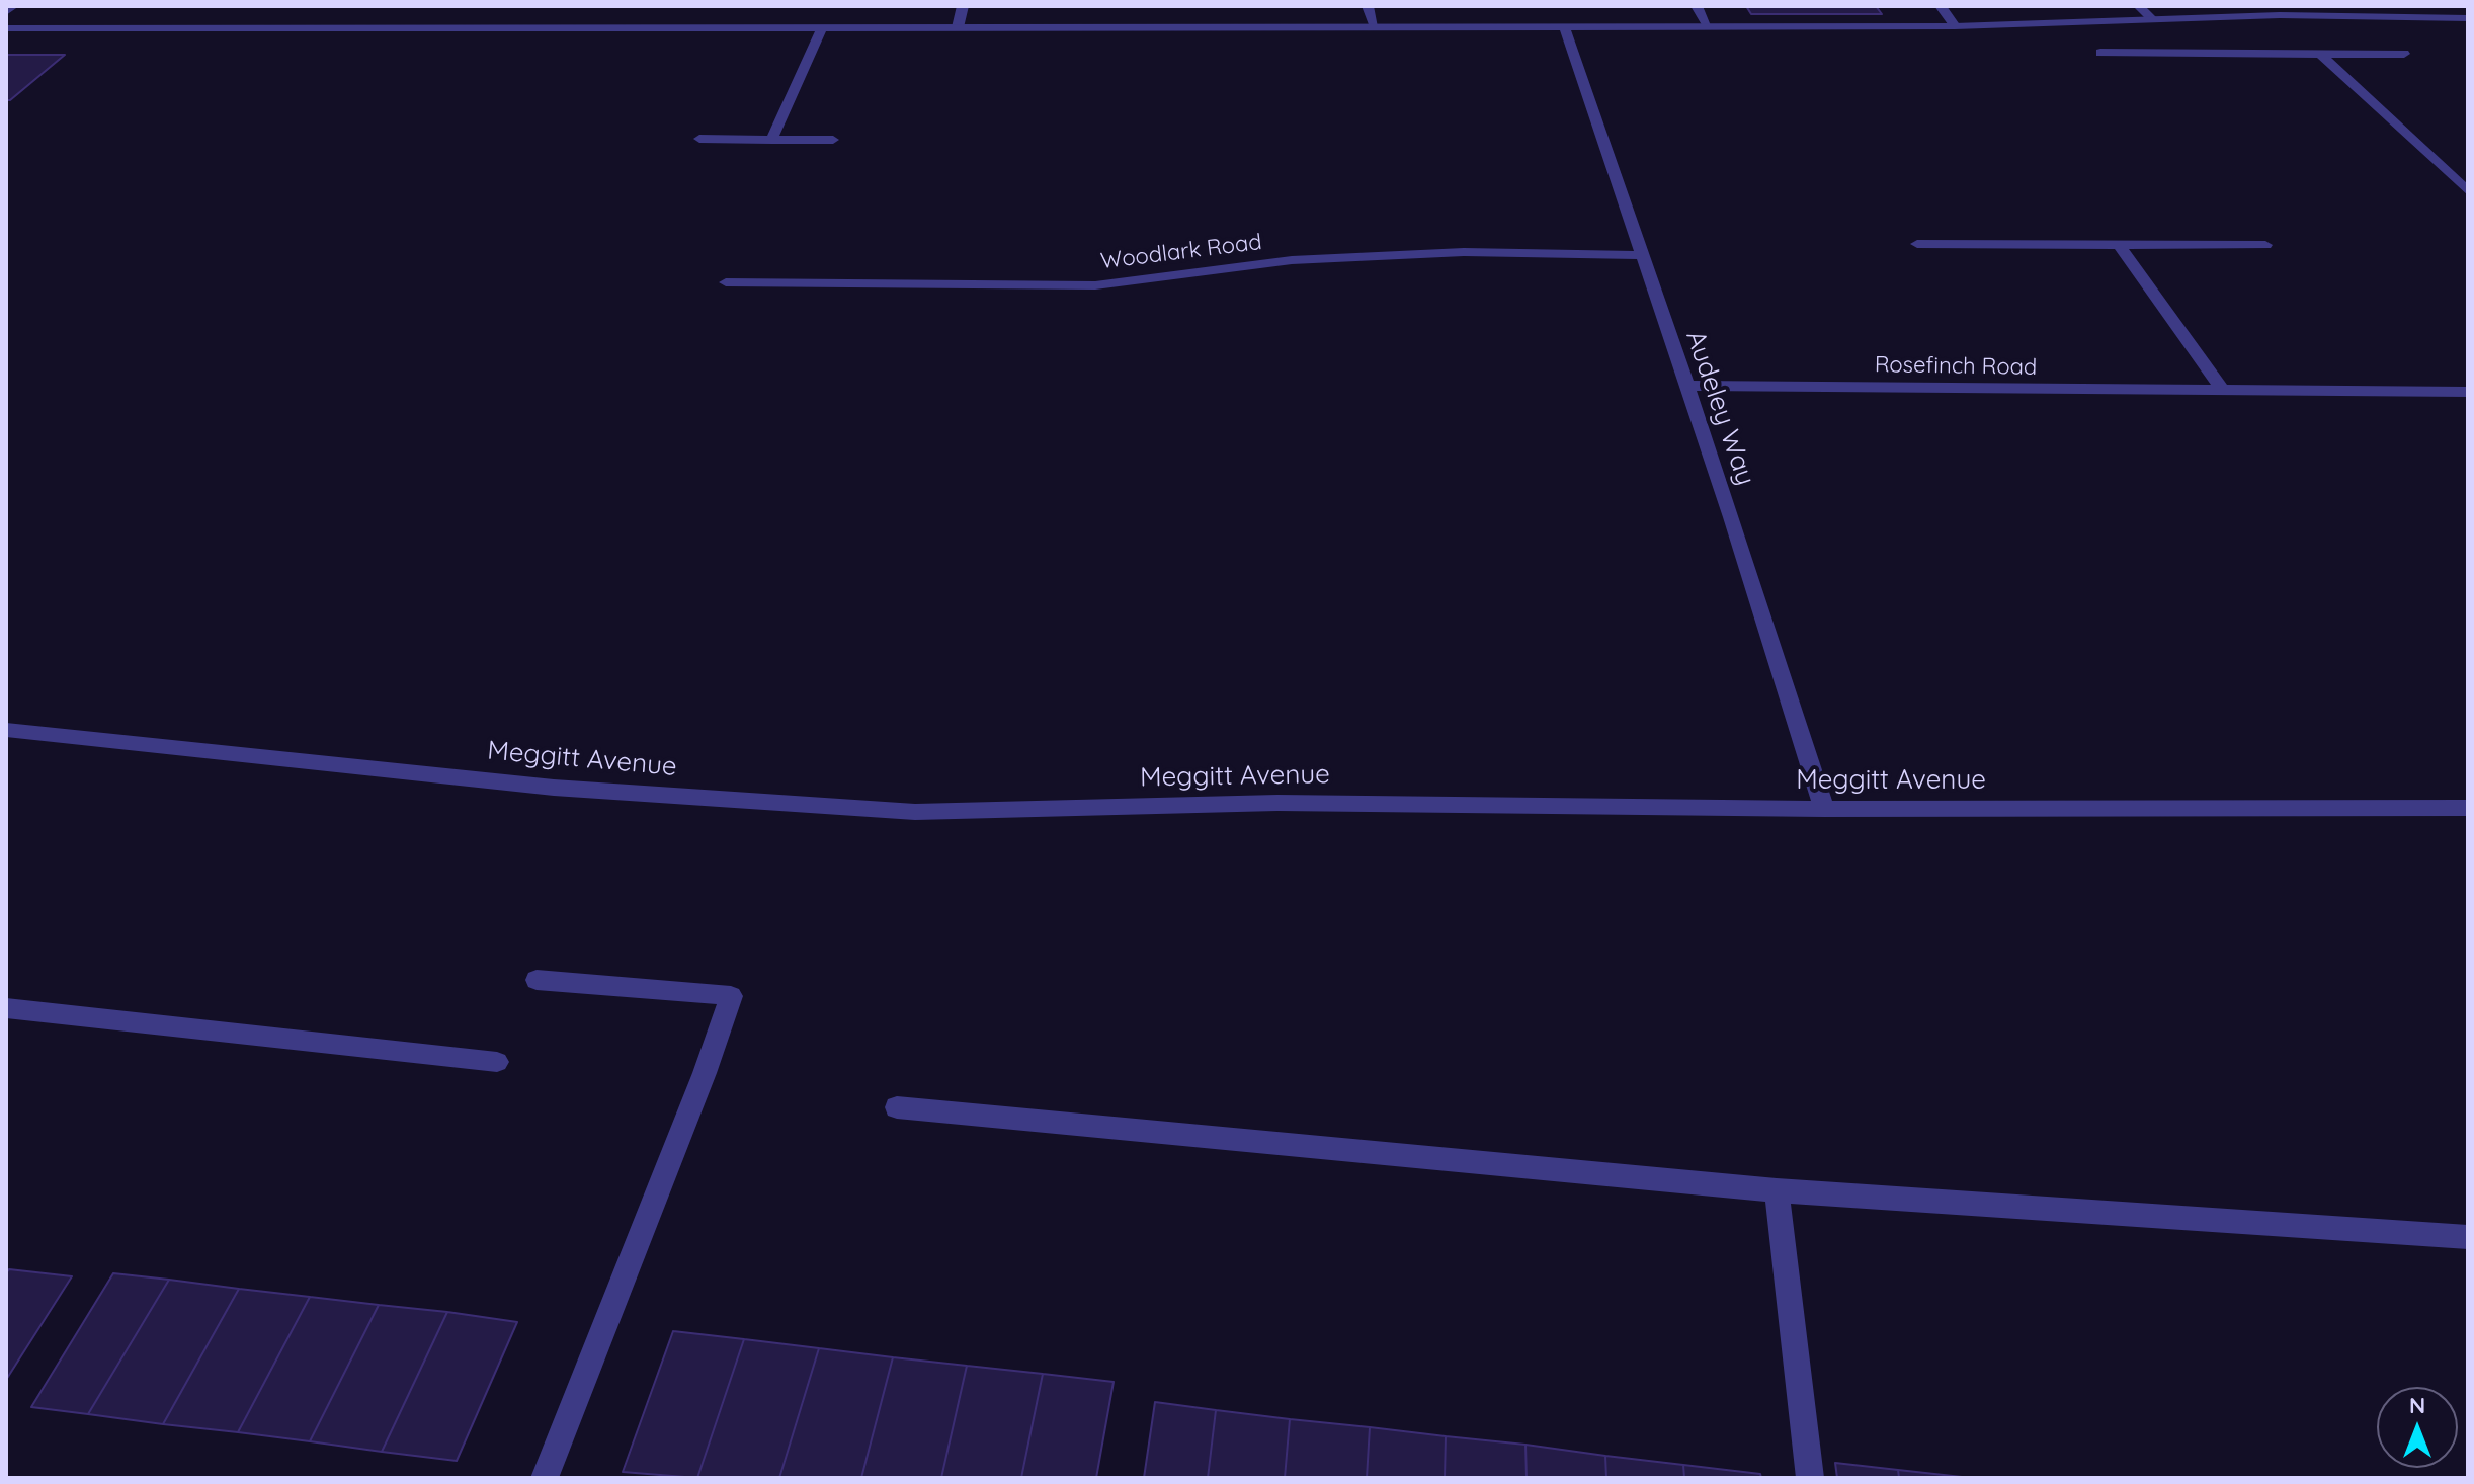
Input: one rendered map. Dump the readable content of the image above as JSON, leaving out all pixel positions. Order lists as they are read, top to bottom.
{
  "streets": {
    "street": [
      "Woodlark Road",
      "Rosefinch Road",
      "Audeley Way",
      "Meggitt Avenue"
    ]
  },
  "crossings": [
    ["Woodlark Road", "Audeley Way"],
    ["Rosefinch Road", "Audeley Way"],
    ["Audeley Way", "Meggitt Avenue"]
  ],
  "north": "top"
}
